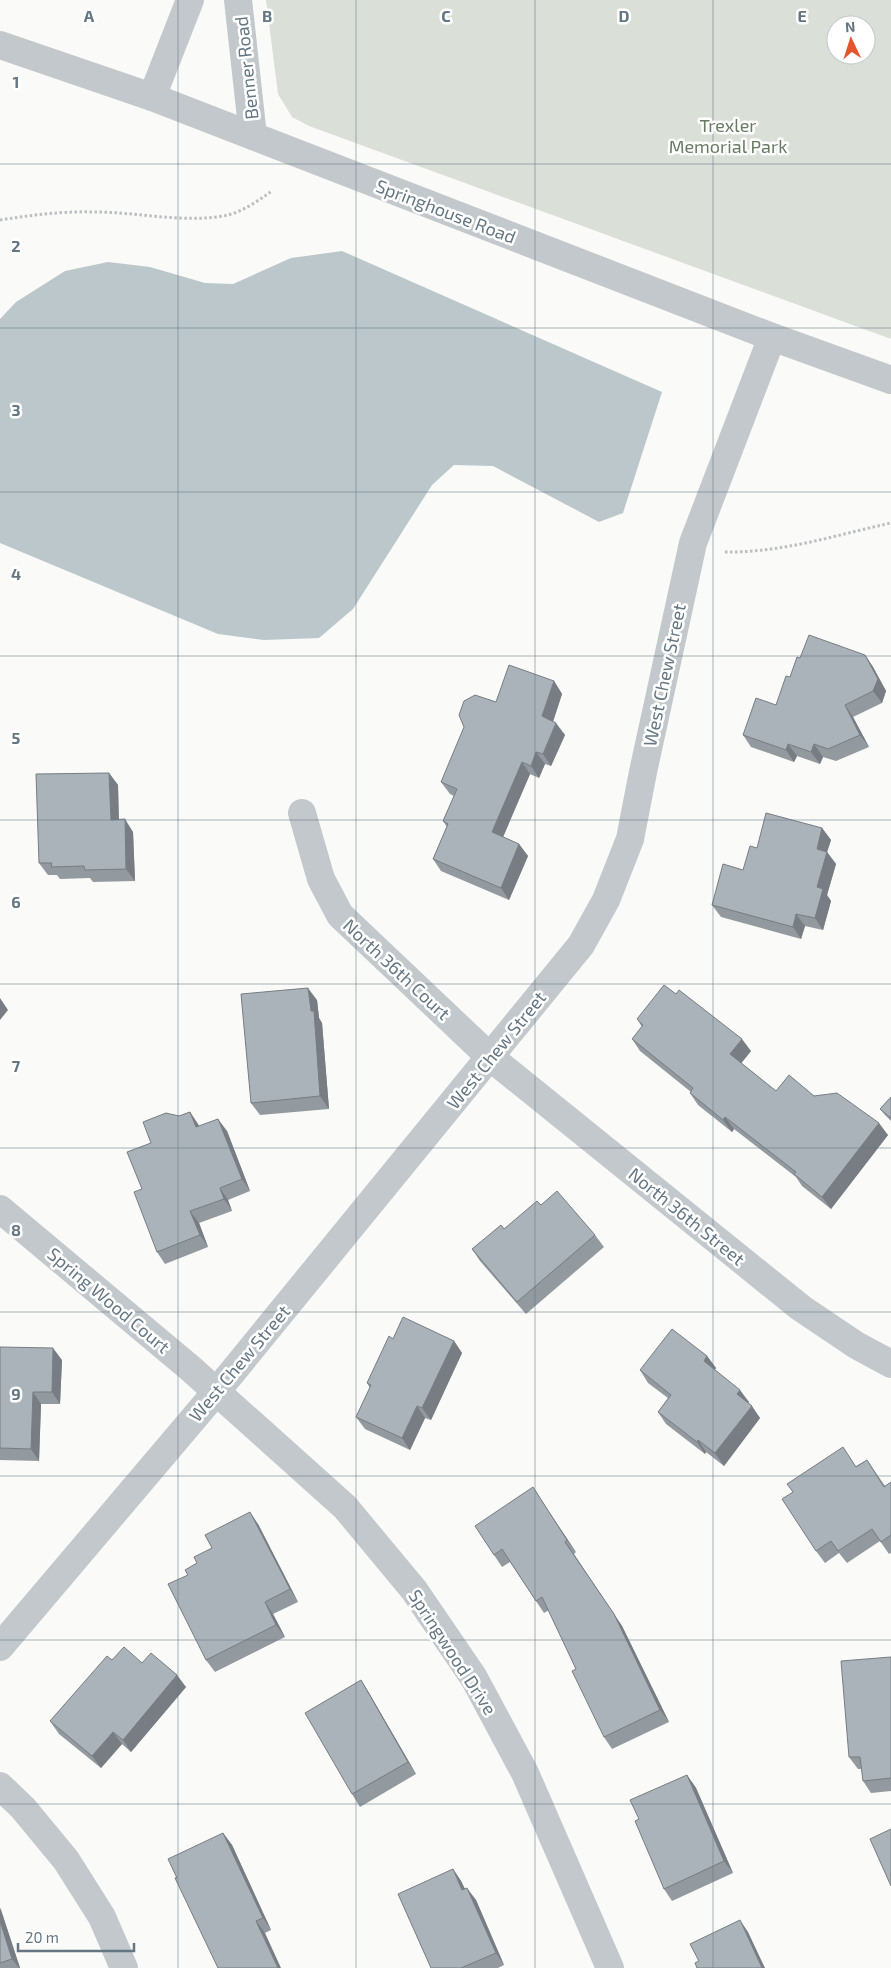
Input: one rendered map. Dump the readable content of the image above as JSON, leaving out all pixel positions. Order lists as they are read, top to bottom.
{
  "streets": {
    "street": [
      "Benner Road",
      "Springhouse Road",
      "West Chew Street",
      "North 36th Court",
      "North 36th Street",
      "Spring Wood Court",
      "Springwood Drive"
    ]
  },
  "crossings": [
    ["Benner Road", "Springhouse Road"],
    ["Springhouse Road", "West Chew Street"],
    ["West Chew Street", "North 36th Court"],
    ["West Chew Street", "North 36th Street"],
    ["West Chew Street", "Spring Wood Court"],
    ["West Chew Street", "Springwood Drive"],
    ["North 36th Court", "North 36th Street"],
    ["Spring Wood Court", "Springwood Drive"]
  ],
  "parks": ["Trexler Memorial Park"],
  "scale_bar": "20 m",
  "north": "top",
  "grid": {
    "columns": [
      "A",
      "B",
      "C",
      "D",
      "E"
    ],
    "rows": [
      "1",
      "2",
      "3",
      "4",
      "5",
      "6",
      "7",
      "8",
      "9"
    ]
  }
}
